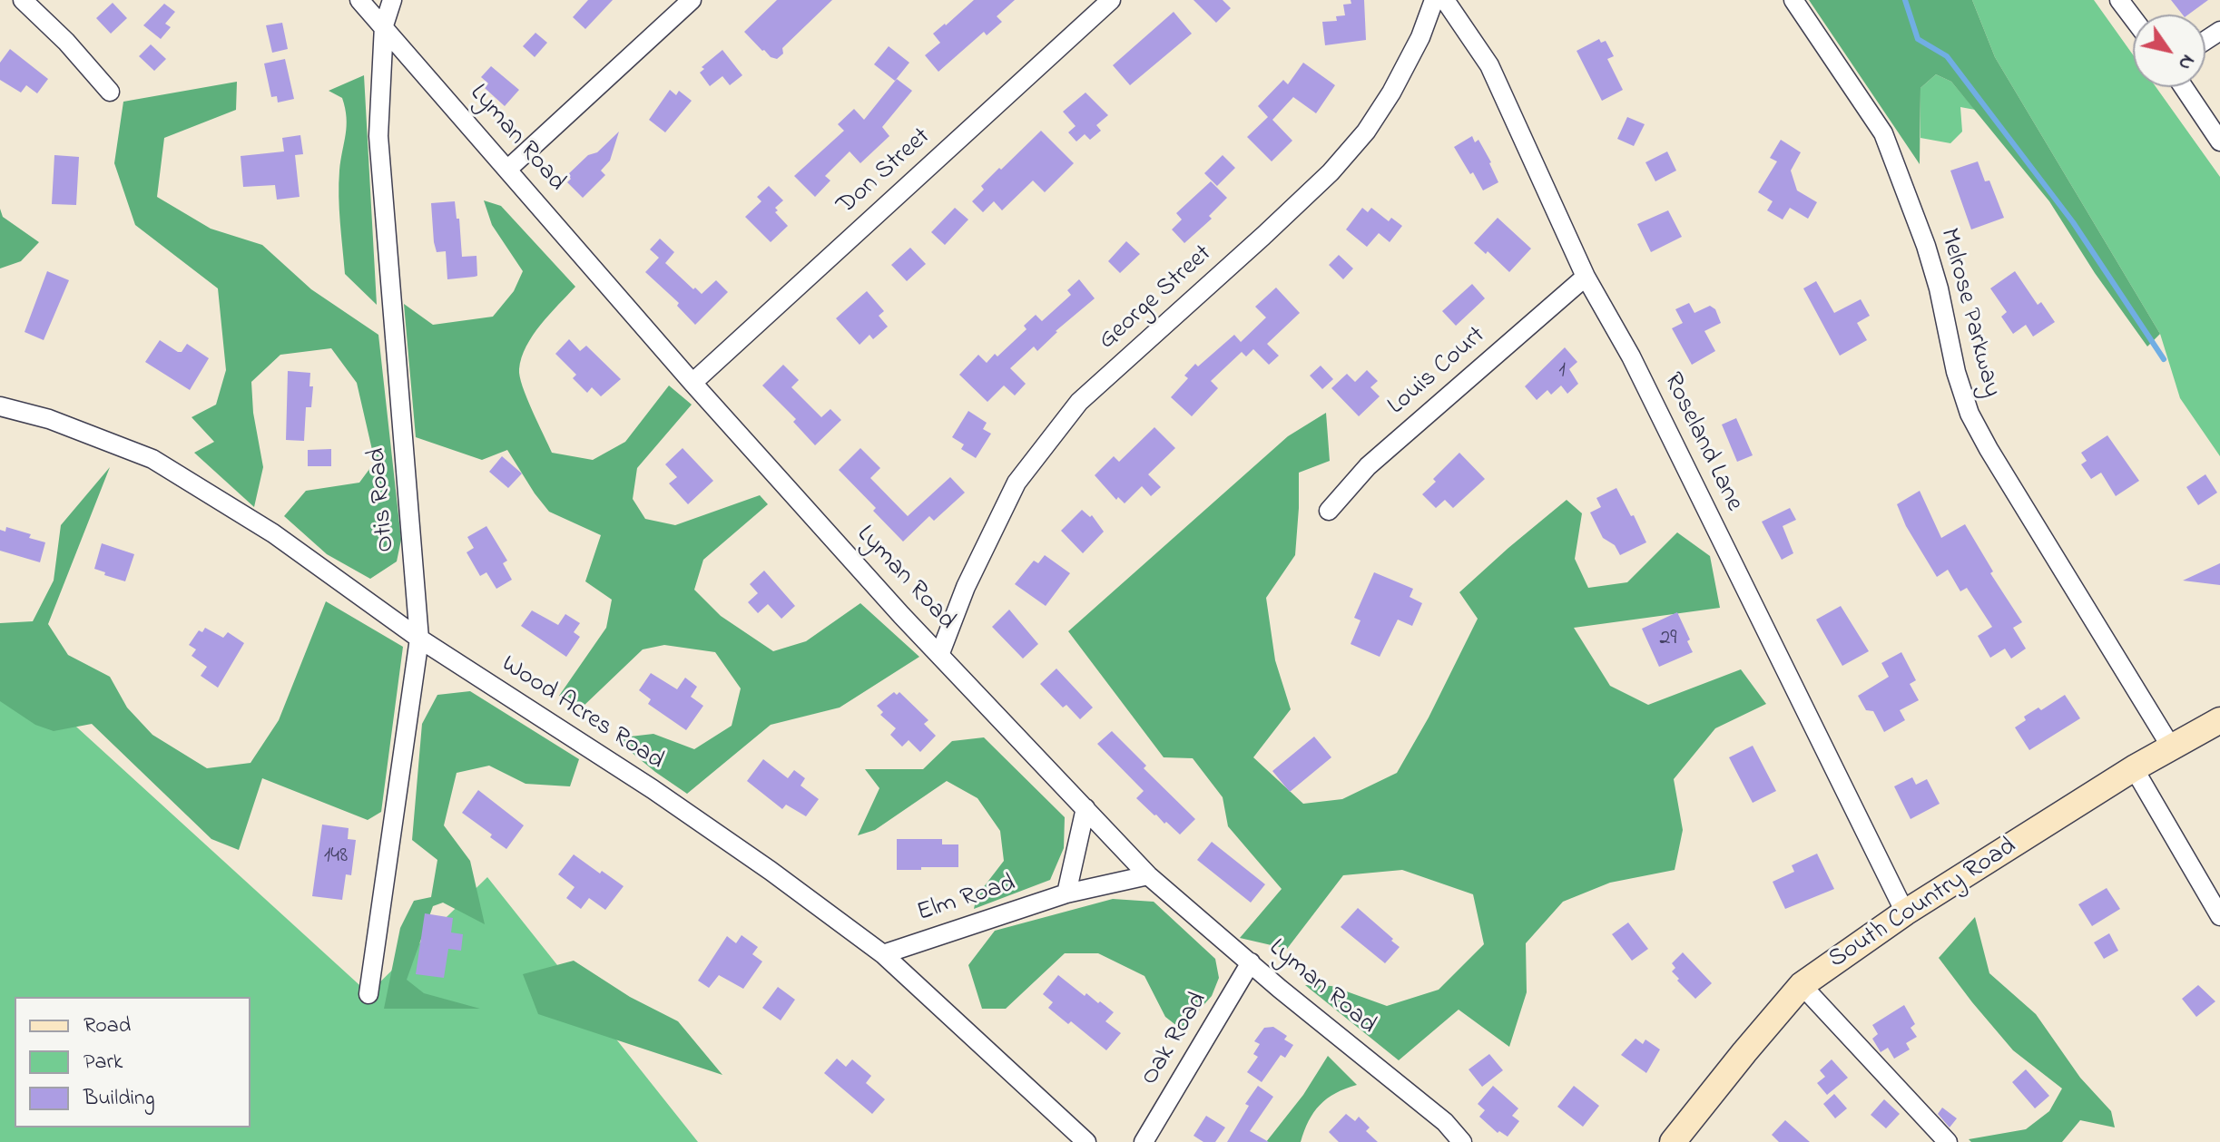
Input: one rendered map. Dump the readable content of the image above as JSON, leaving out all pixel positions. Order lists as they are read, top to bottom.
{
  "streets": {
    "main road": ["South Country Road"],
    "street": [
      "Lyman Road",
      "Don Street",
      "George Street",
      "Melrose Parkway",
      "Louis Court",
      "Roseland Lane",
      "Otis Road",
      "Wood Acres Road",
      "Elm Road",
      "Oak Road"
    ]
  },
  "crossings": [
    ["Lyman Road", "Don Street"],
    ["Lyman Road", "George Street"],
    ["Lyman Road", "Otis Road"],
    ["Lyman Road", "Elm Road"],
    ["Lyman Road", "Oak Road"],
    ["Melrose Parkway", "South Country Road"],
    ["Louis Court", "Roseland Lane"],
    ["Roseland Lane", "South Country Road"],
    ["Otis Road", "Wood Acres Road"],
    ["Wood Acres Road", "Elm Road"]
  ],
  "house_numbers": ["1", "29", "148"],
  "legend": ["Road", "Park", "Building"],
  "north": "bottom right"
}
